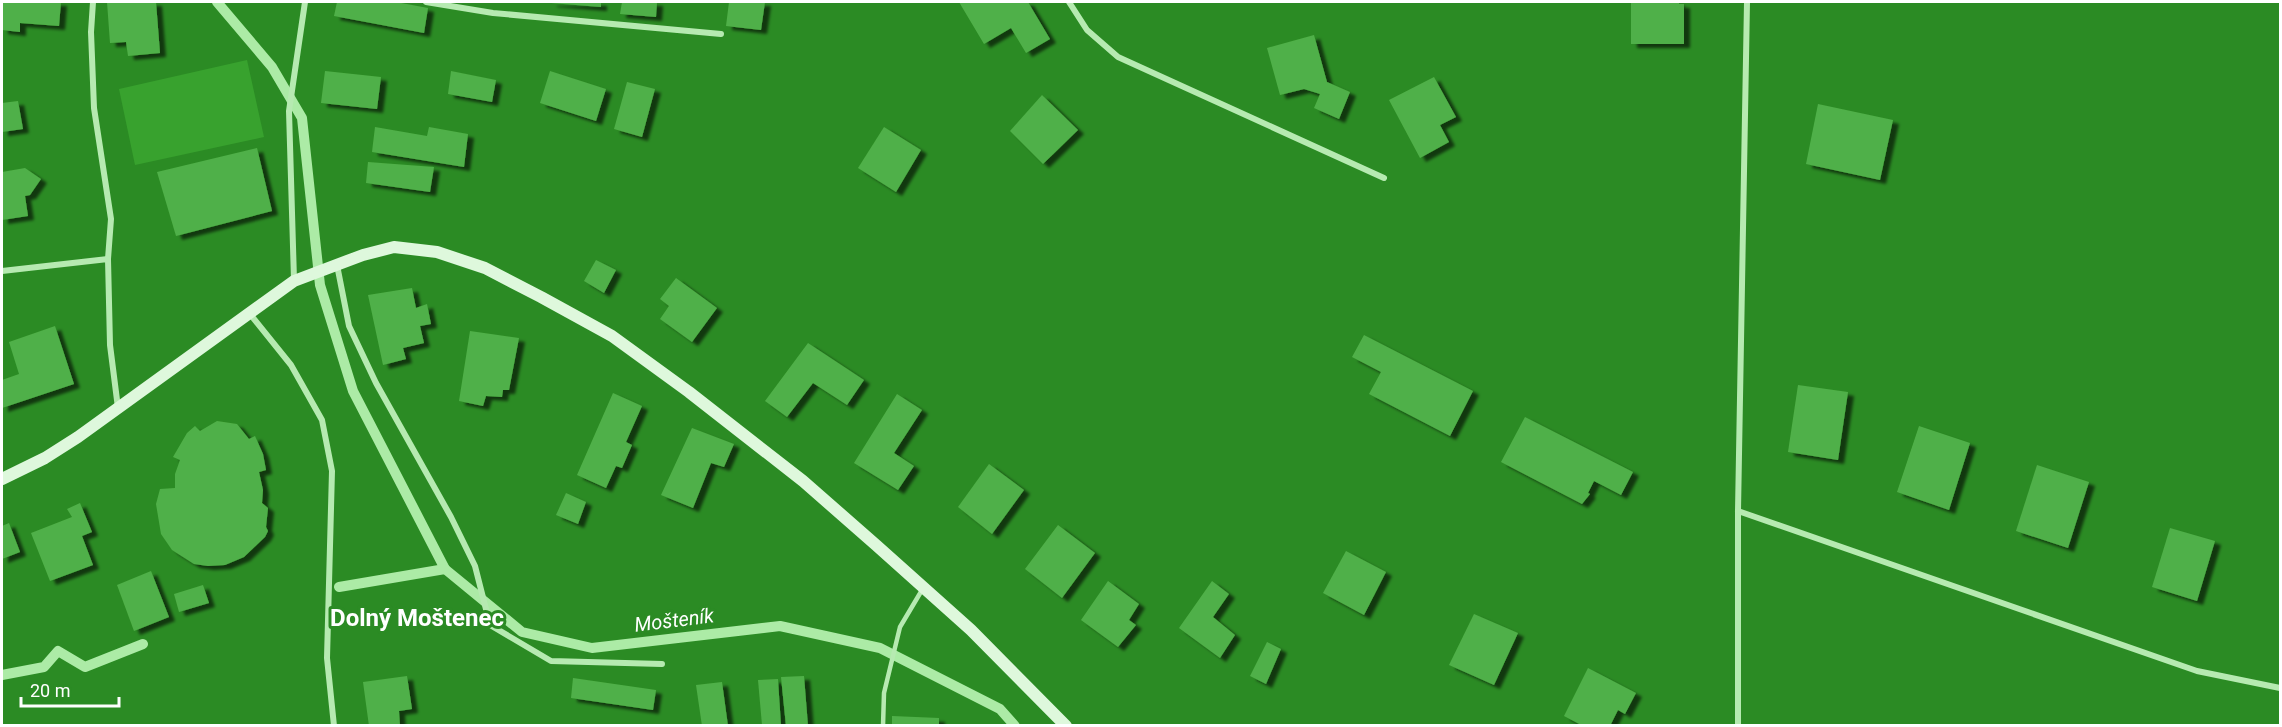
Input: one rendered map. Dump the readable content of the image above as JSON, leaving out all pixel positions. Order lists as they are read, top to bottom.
{
  "districts": ["Dolný Moštenec"],
  "water": ["Mošteník"],
  "scale_bar": "20 m"
}
